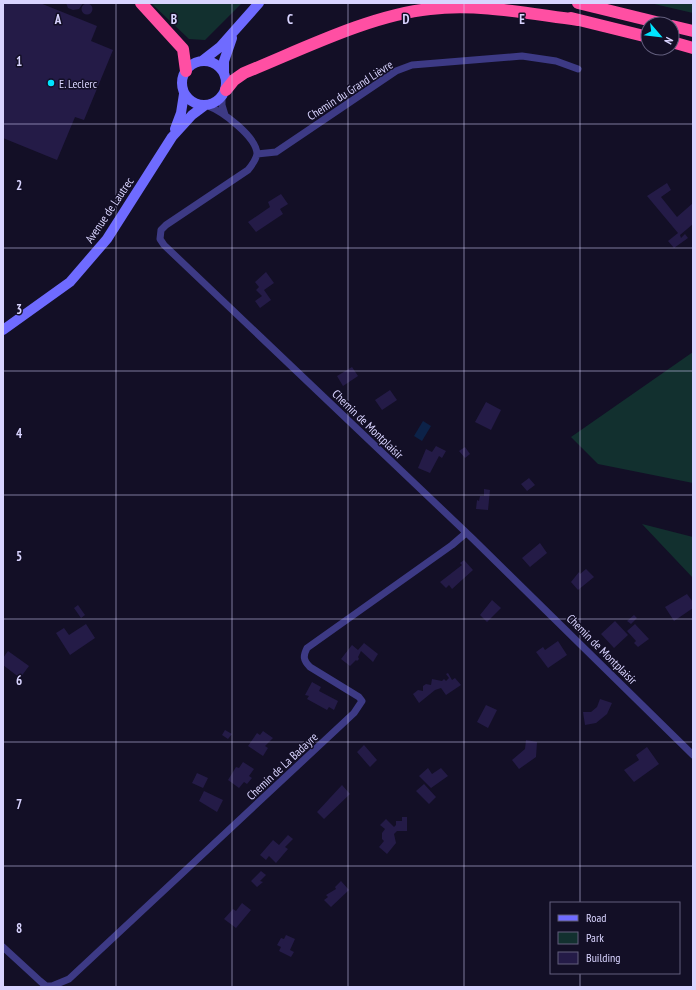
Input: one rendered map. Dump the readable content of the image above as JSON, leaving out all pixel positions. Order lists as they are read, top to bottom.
{
  "streets": {
    "main road": ["Avenue de Lautrec"],
    "street": ["Chemin du Grand Lièvre", "Chemin de Montplaisir", "Chemin de La Badayre"]
  },
  "crossings": [
    ["Chemin du Grand Lièvre", "Chemin de Montplaisir"],
    ["Chemin de Montplaisir", "Chemin de La Badayre"]
  ],
  "places": ["E. Leclerc"],
  "legend": ["Road", "Park", "Building"],
  "north": "bottom right",
  "grid": {
    "columns": [
      "A",
      "B",
      "C",
      "D",
      "E"
    ],
    "rows": [
      "1",
      "2",
      "3",
      "4",
      "5",
      "6",
      "7",
      "8"
    ]
  }
}
